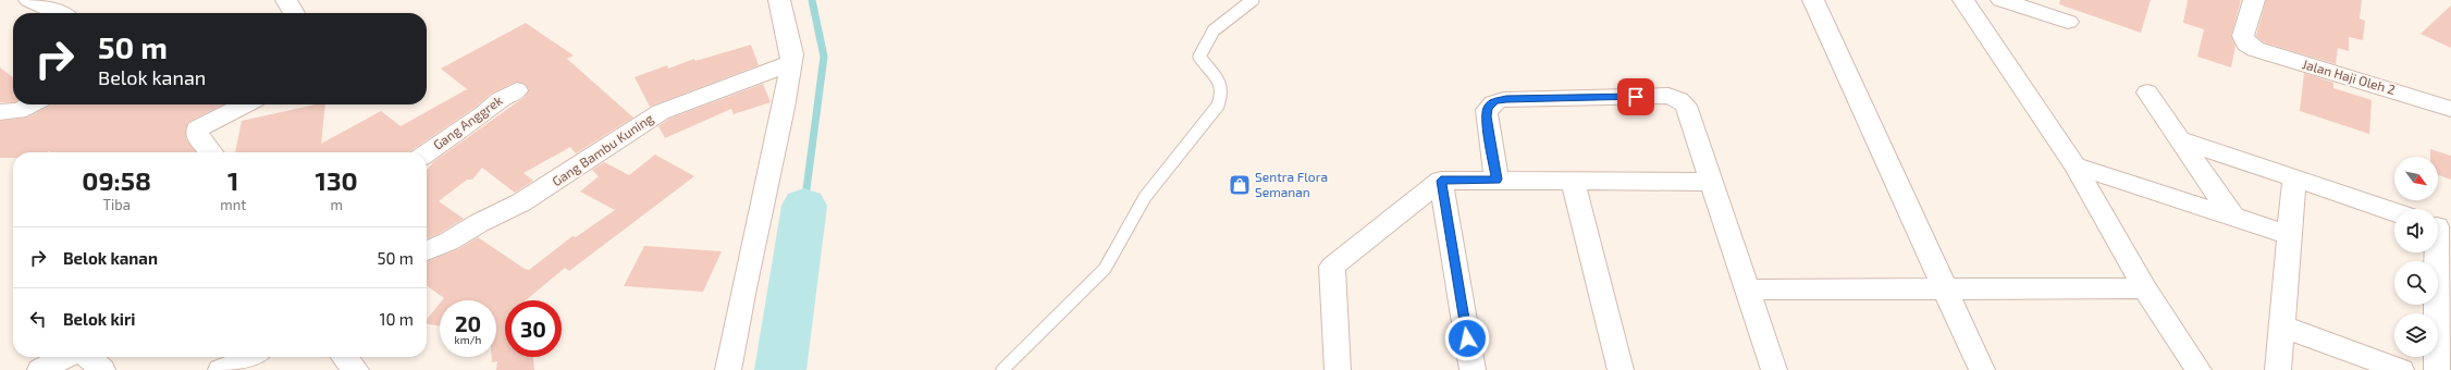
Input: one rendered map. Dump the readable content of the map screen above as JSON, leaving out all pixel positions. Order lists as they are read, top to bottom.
{
  "streets": {
    "street": ["Jalan Haji Oleh 2", "Gang Anggrek", "Gang Bambu Kuning"]
  },
  "places": {
    "shop": ["Sentra Flora Semanan"]
  },
  "north": "bottom right",
  "page": {
    "turn": ["50 m", "Belok kanan"],
    "eta": [
      "09:58",
      "Tiba",
      "1",
      "mnt",
      "130",
      "m"
    ],
    "list": [
      {
        "name": "Belok kanan",
        "value": "50 m"
      },
      {
        "name": "Belok kiri",
        "value": "10 m"
      }
    ],
    "speed": "20 km/h",
    "limit": "30"
  }
}
